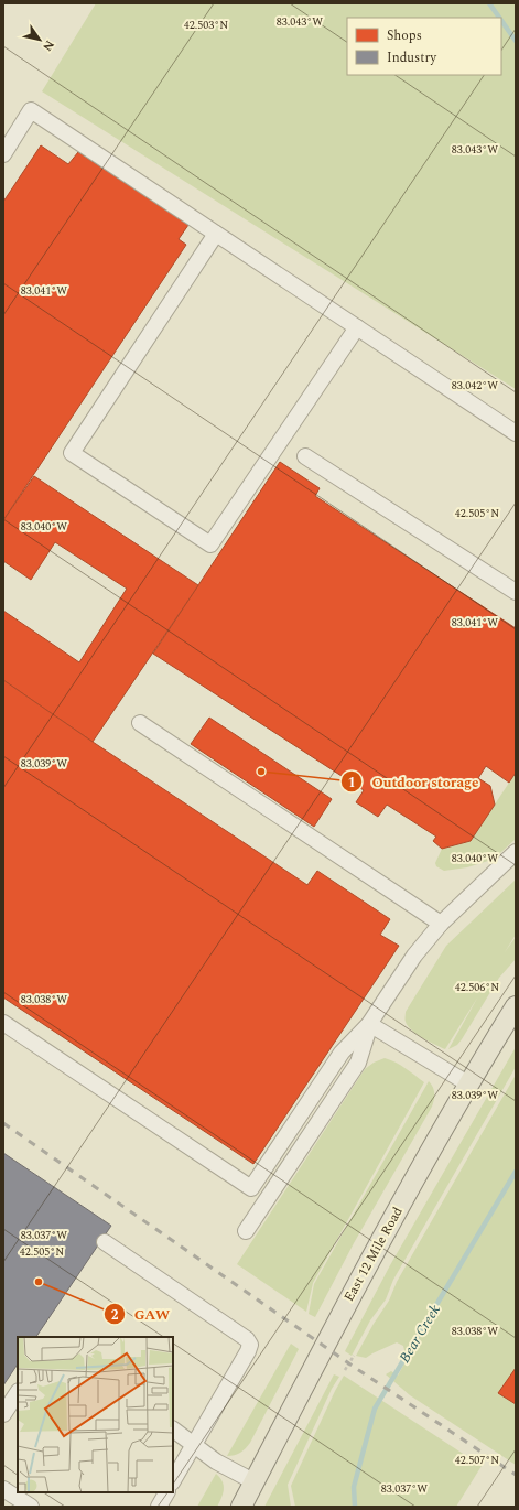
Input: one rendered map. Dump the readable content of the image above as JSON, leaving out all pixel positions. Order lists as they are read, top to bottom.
{
  "streets": {
    "main road": ["East 12 Mile Road"]
  },
  "water": ["Bear Creek"],
  "places": ["Outdoor storage", "GAW"],
  "legend": ["Shops", "Industry"],
  "north": "bottom right",
  "coordinates": [
    "83.043°W",
    "42.503°N",
    "83.041°W",
    "83.042°W",
    "42.505°N",
    "83.040°W",
    "83.039°W",
    "42.506°N",
    "83.038°W",
    "83.037°W",
    "42.507°N"
  ]
}
